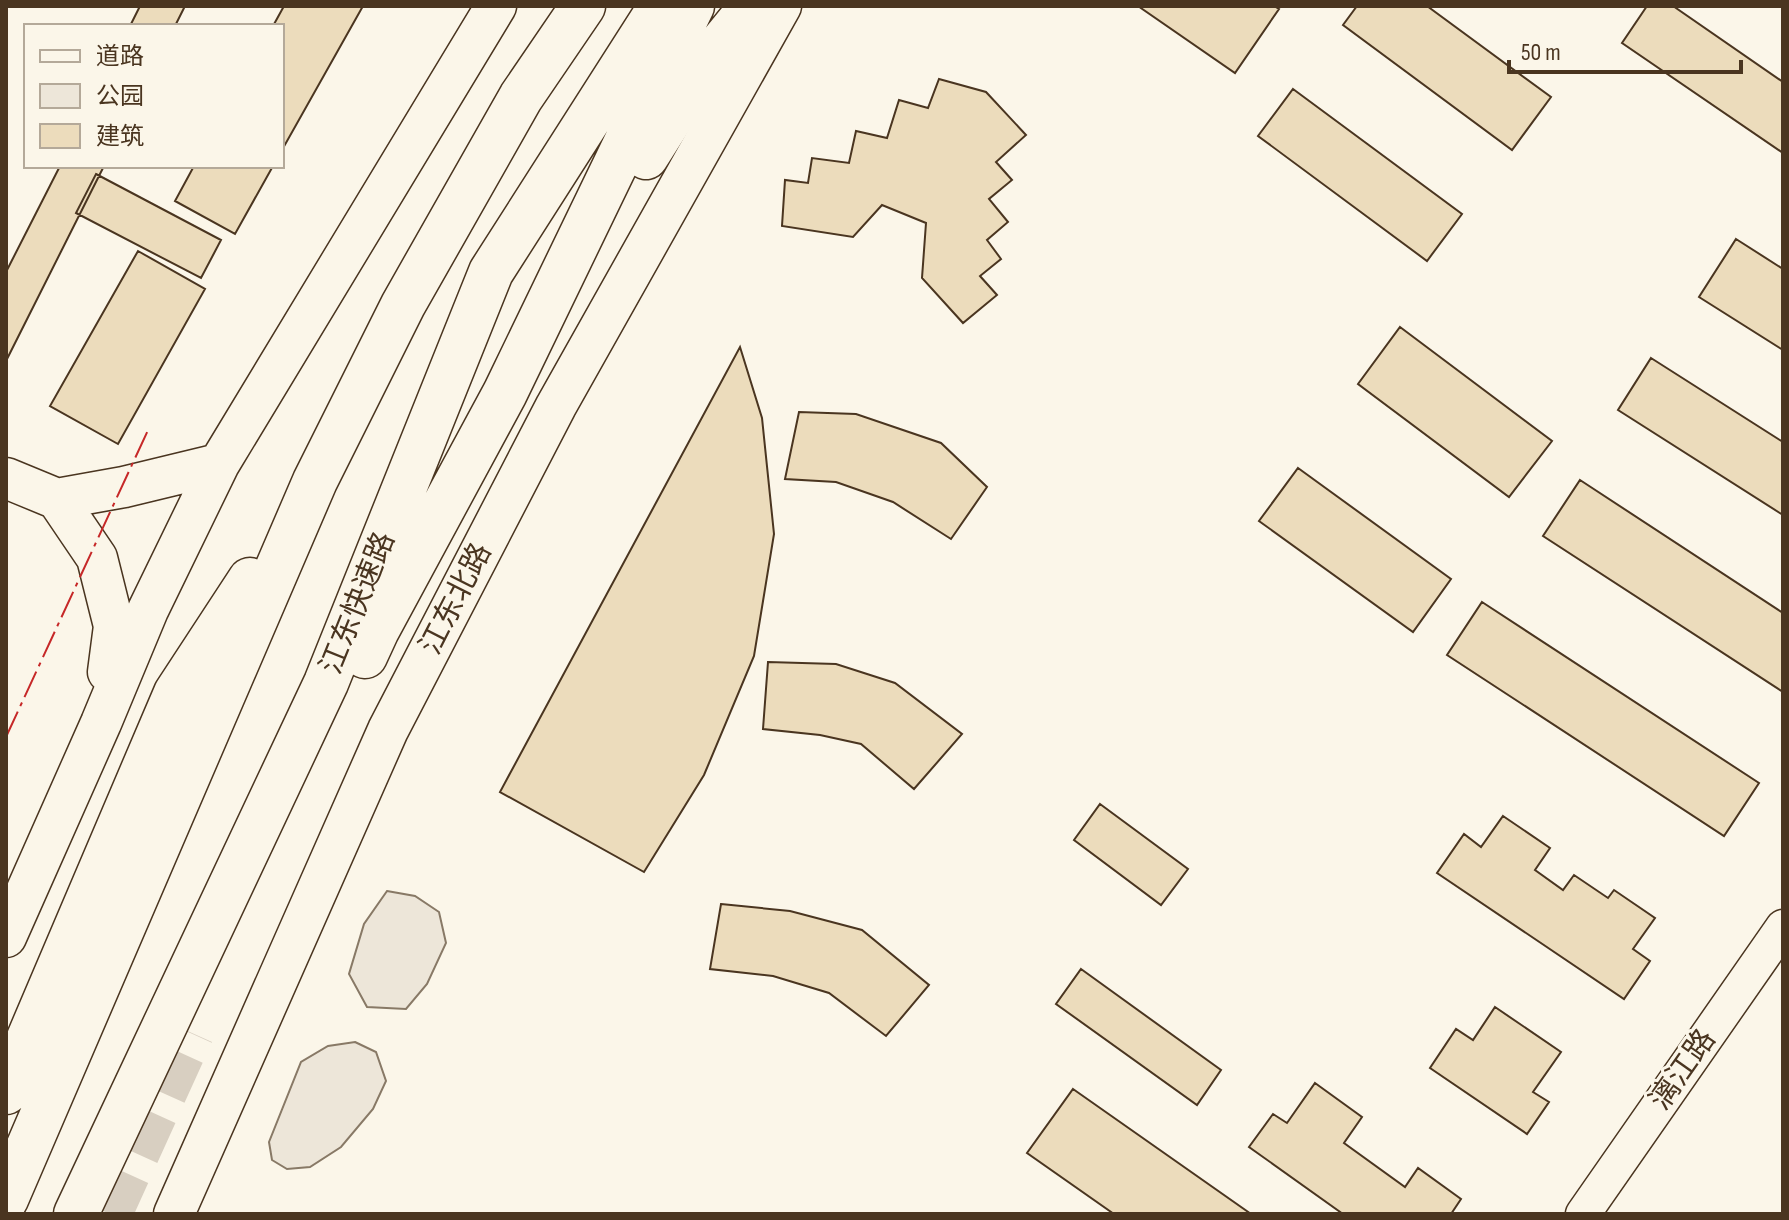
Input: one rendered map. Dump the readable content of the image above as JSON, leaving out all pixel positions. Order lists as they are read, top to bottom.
{
  "streets": {
    "highway": ["江东快速路"],
    "main road": ["江东北路"],
    "street": ["漓江路"]
  },
  "legend": ["道路", "公园", "建筑"],
  "scale_bar": "50 m"
}
